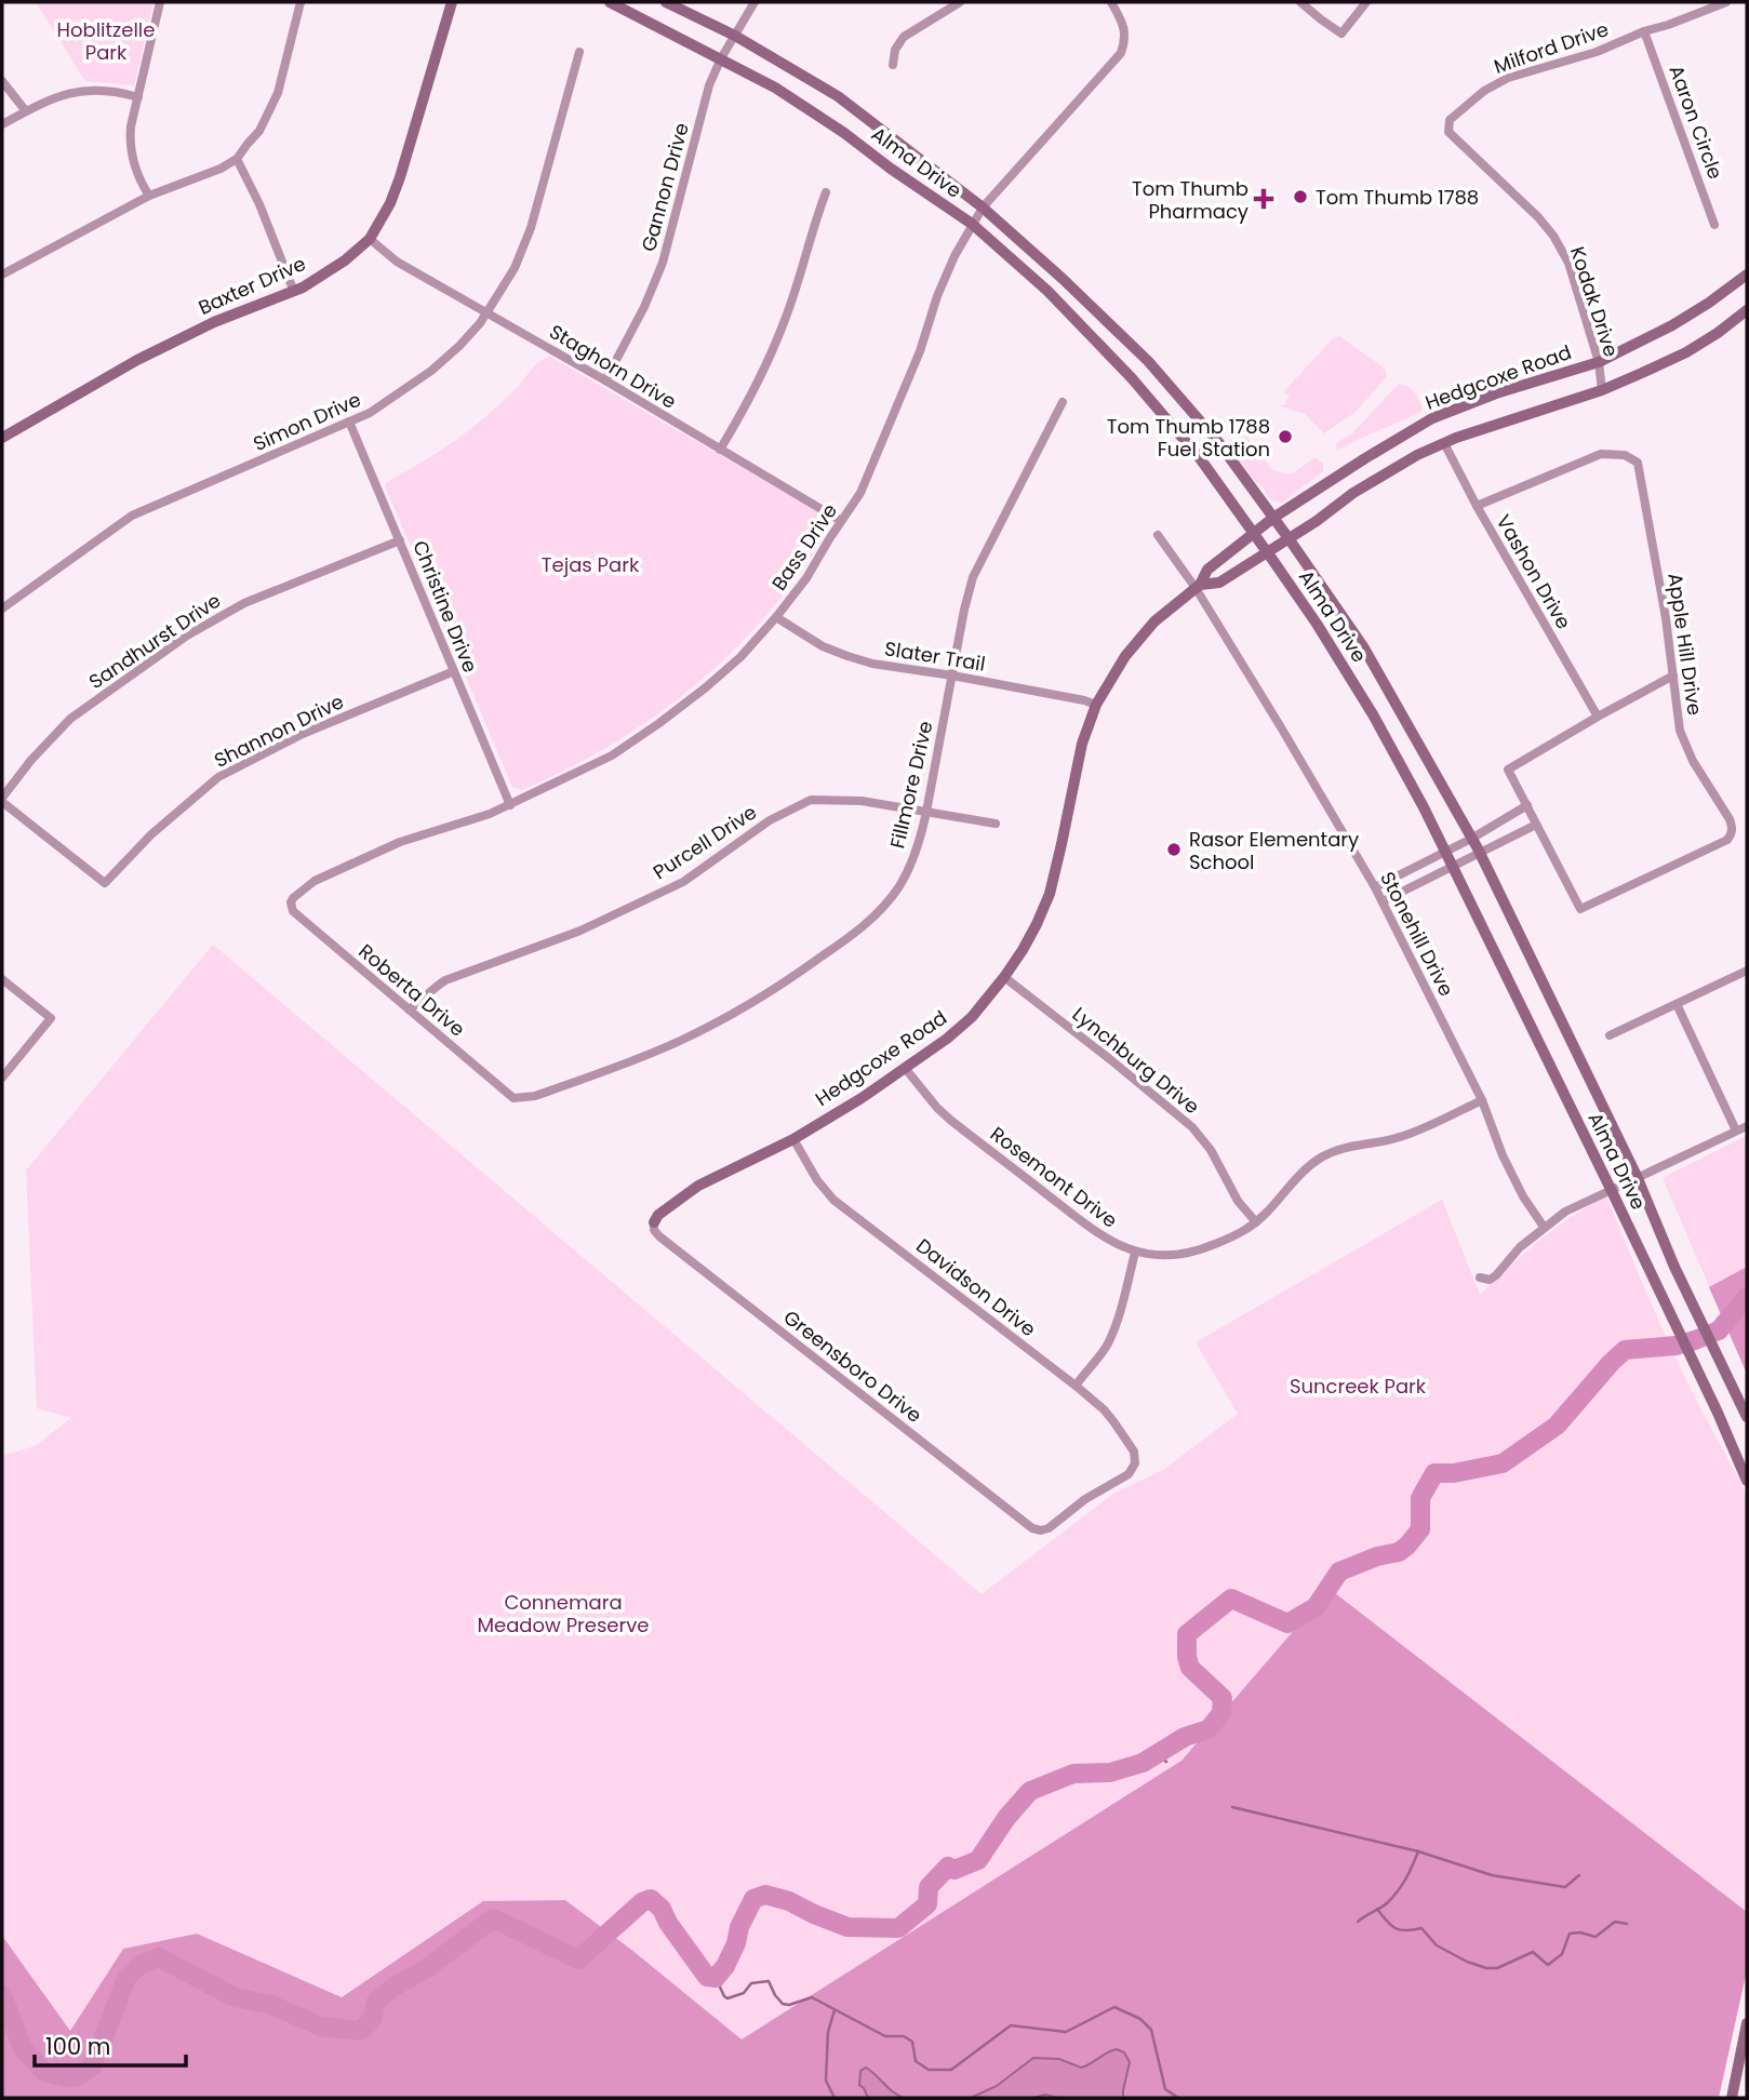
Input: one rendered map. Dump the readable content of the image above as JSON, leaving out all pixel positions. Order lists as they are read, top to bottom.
{
  "streets": {
    "main road": ["Alma Drive", "Baxter Drive", "Hedgcoxe Road"],
    "street": [
      "Milford Drive",
      "Aaron Circle",
      "Gannon Drive",
      "Kodak Drive",
      "Staghorn Drive",
      "Simon Drive",
      "Bass Drive",
      "Vashon Drive",
      "Christine Drive",
      "Sandhurst Drive",
      "Apple Hill Drive",
      "Slater Trail",
      "Shannon Drive",
      "Fillmore Drive",
      "Purcell Drive",
      "Stonehill Drive",
      "Roberta Drive",
      "Lynchburg Drive",
      "Rosemont Drive",
      "Davidson Drive",
      "Greensboro Drive"
    ]
  },
  "crossings": [
    ["Milford Drive", "Aaron Circle"],
    ["Milford Drive", "Kodak Drive"],
    ["Alma Drive", "Gannon Drive"],
    ["Alma Drive", "Hedgcoxe Road"],
    ["Alma Drive", "Bass Drive"],
    ["Gannon Drive", "Staghorn Drive"],
    ["Baxter Drive", "Staghorn Drive"],
    ["Kodak Drive", "Hedgcoxe Road"],
    ["Staghorn Drive", "Simon Drive"],
    ["Staghorn Drive", "Bass Drive"],
    ["Hedgcoxe Road", "Vashon Drive"],
    ["Hedgcoxe Road", "Slater Trail"],
    ["Hedgcoxe Road", "Stonehill Drive"],
    ["Hedgcoxe Road", "Lynchburg Drive"],
    ["Hedgcoxe Road", "Rosemont Drive"],
    ["Hedgcoxe Road", "Davidson Drive"],
    ["Hedgcoxe Road", "Greensboro Drive"],
    ["Simon Drive", "Christine Drive"],
    ["Bass Drive", "Christine Drive"],
    ["Bass Drive", "Slater Trail"],
    ["Bass Drive", "Roberta Drive"],
    ["Vashon Drive", "Apple Hill Drive"],
    ["Christine Drive", "Sandhurst Drive"],
    ["Christine Drive", "Shannon Drive"],
    ["Sandhurst Drive", "Shannon Drive"],
    ["Slater Trail", "Fillmore Drive"],
    ["Fillmore Drive", "Purcell Drive"],
    ["Fillmore Drive", "Roberta Drive"],
    ["Purcell Drive", "Roberta Drive"],
    ["Stonehill Drive", "Rosemont Drive"],
    ["Lynchburg Drive", "Rosemont Drive"],
    ["Davidson Drive", "Greensboro Drive"]
  ],
  "parks": [
    "Hoblitzelle Park",
    "Tejas Park",
    "Suncreek Park",
    "Connemara Meadow Preserve"
  ],
  "places": {
    "other": ["Tom Thumb 1788", "Tom Thumb 1788 Fuel Station", "Rasor Elementary School"],
    "health": ["Tom Thumb Pharmacy"]
  },
  "scale_bar": "100 m"
}
